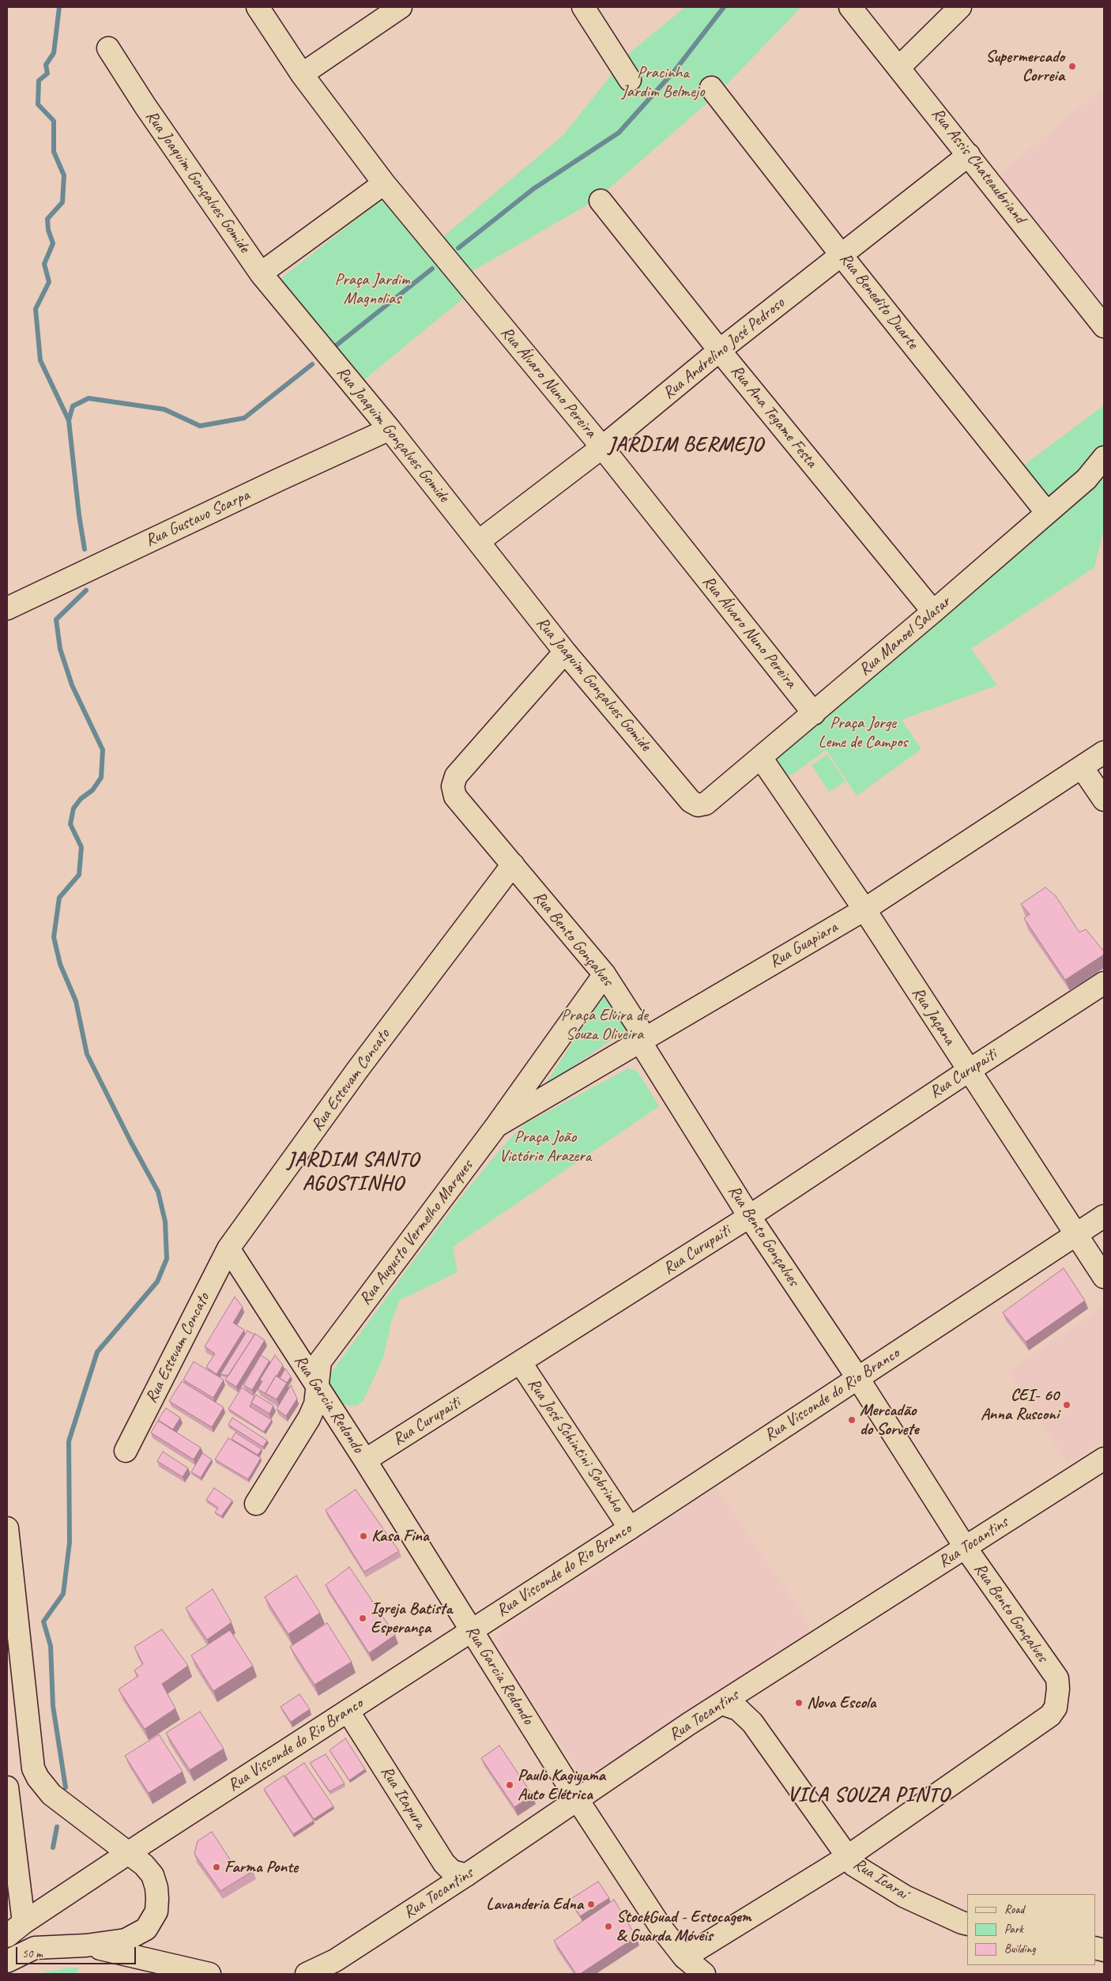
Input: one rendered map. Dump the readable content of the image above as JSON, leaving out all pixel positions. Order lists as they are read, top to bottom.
{
  "streets": {
    "street": [
      "Rua Assis Chateaubriand",
      "Rua Joaquim Gonçalves Gomide",
      "Rua Benedito Duarte",
      "Rua Andrelino José Pedroso",
      "Rua Álvaro Nuno Pereira",
      "Rua Ana Tegame Festa",
      "Rua Gustavo Scarpa",
      "Rua Manoel Salasar",
      "Rua Bento Gonçalves",
      "Rua Guapiara",
      "Rua Jaçana",
      "Rua Curupaiti",
      "Rua Estevam Concato",
      "Rua Augusto Vermelho Marques",
      "Rua Visconde do Rio Branco",
      "Rua Garcia Redondo",
      "Rua José Schintini Sobrinho",
      "Rua Tocantins",
      "Rua Itapura",
      "Rua Icaraí"
    ]
  },
  "crossings": [
    ["Rua Assis Chateaubriand", "Rua Andrelino José Pedroso"],
    ["Rua Joaquim Gonçalves Gomide", "Rua Andrelino José Pedroso"],
    ["Rua Joaquim Gonçalves Gomide", "Rua Gustavo Scarpa"],
    ["Rua Joaquim Gonçalves Gomide", "Rua Manoel Salasar"],
    ["Rua Joaquim Gonçalves Gomide", "Rua Bento Gonçalves"],
    ["Rua Benedito Duarte", "Rua Andrelino José Pedroso"],
    ["Rua Benedito Duarte", "Rua Manoel Salasar"],
    ["Rua Andrelino José Pedroso", "Rua Álvaro Nuno Pereira"],
    ["Rua Andrelino José Pedroso", "Rua Ana Tegame Festa"],
    ["Rua Álvaro Nuno Pereira", "Rua Manoel Salasar"],
    ["Rua Ana Tegame Festa", "Rua Manoel Salasar"],
    ["Rua Manoel Salasar", "Rua Jaçana"],
    ["Rua Bento Gonçalves", "Rua Guapiara"],
    ["Rua Bento Gonçalves", "Rua Curupaiti"],
    ["Rua Bento Gonçalves", "Rua Estevam Concato"],
    ["Rua Bento Gonçalves", "Rua Augusto Vermelho Marques"],
    ["Rua Bento Gonçalves", "Rua Visconde do Rio Branco"],
    ["Rua Bento Gonçalves", "Rua Tocantins"],
    ["Rua Bento Gonçalves", "Rua Icaraí"],
    ["Rua Guapiara", "Rua Jaçana"],
    ["Rua Guapiara", "Rua Augusto Vermelho Marques"],
    ["Rua Jaçana", "Rua Curupaiti"],
    ["Rua Jaçana", "Rua Visconde do Rio Branco"],
    ["Rua Curupaiti", "Rua Garcia Redondo"],
    ["Rua Curupaiti", "Rua José Schintini Sobrinho"],
    ["Rua Estevam Concato", "Rua Garcia Redondo"],
    ["Rua Augusto Vermelho Marques", "Rua Garcia Redondo"],
    ["Rua Visconde do Rio Branco", "Rua Garcia Redondo"],
    ["Rua Visconde do Rio Branco", "Rua José Schintini Sobrinho"],
    ["Rua Visconde do Rio Branco", "Rua Itapura"],
    ["Rua Garcia Redondo", "Rua Tocantins"],
    ["Rua Tocantins", "Rua Itapura"],
    ["Rua Tocantins", "Rua Icaraí"]
  ],
  "districts": ["JARDIM BERMEJO", "JARDIM SANTO AGOSTINHO", "VILA SOUZA PINTO"],
  "parks": [
    "Pracinha Jardim Belmejo",
    "Praça Jardim Magnolias",
    "Praça Jorge Leme de Campos",
    "Praça Elvira de Souza Oliveira",
    "Praça João Victório Arazera"
  ],
  "places": [
    "Supermercado Correia",
    "CEI- 60 Anna Rusconi",
    "Mercadão do Sorvete",
    "Kasa Fina",
    "Igreja Batista Esperança",
    "Nova Escola",
    "Paulo Kagiyama Auto Elétrica",
    "Farma Ponte",
    "Lavanderia Edna",
    "StockGuad - Estocagem & Guarda Móveis"
  ],
  "legend": ["Road", "Park", "Building"],
  "scale_bar": "50 m"
}
